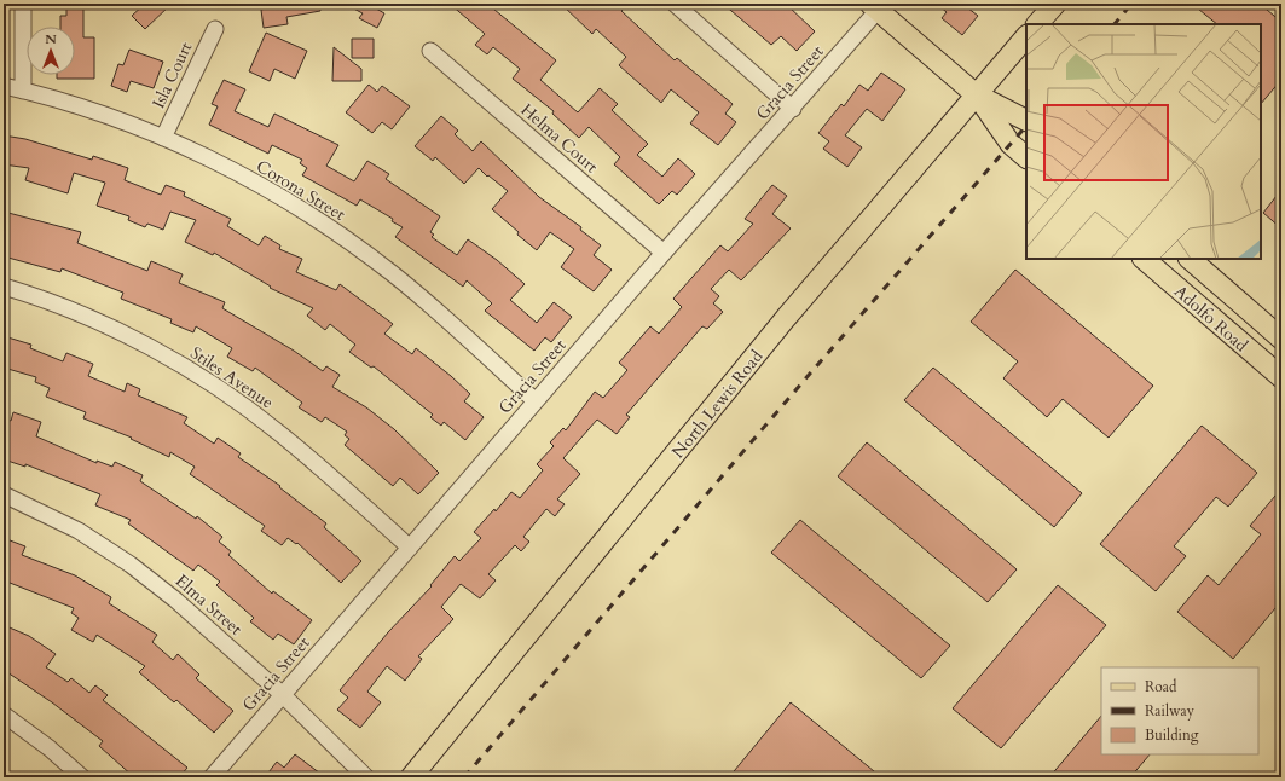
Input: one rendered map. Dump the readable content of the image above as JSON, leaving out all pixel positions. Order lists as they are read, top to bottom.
{
  "streets": {
    "main road": ["Adolfo Road", "North Lewis Road"],
    "street": [
      "Isla Court",
      "Gracia Street",
      "Helma Court",
      "Corona Street",
      "Stiles Avenue",
      "Elma Street"
    ]
  },
  "crossings": [
    ["Isla Court", "Corona Street"],
    ["Gracia Street", "Helma Court"],
    ["Gracia Street", "Corona Street"],
    ["Gracia Street", "Stiles Avenue"],
    ["Gracia Street", "Elma Street"]
  ],
  "legend": ["Road", "Railway", "Building"],
  "north": "top"
}
